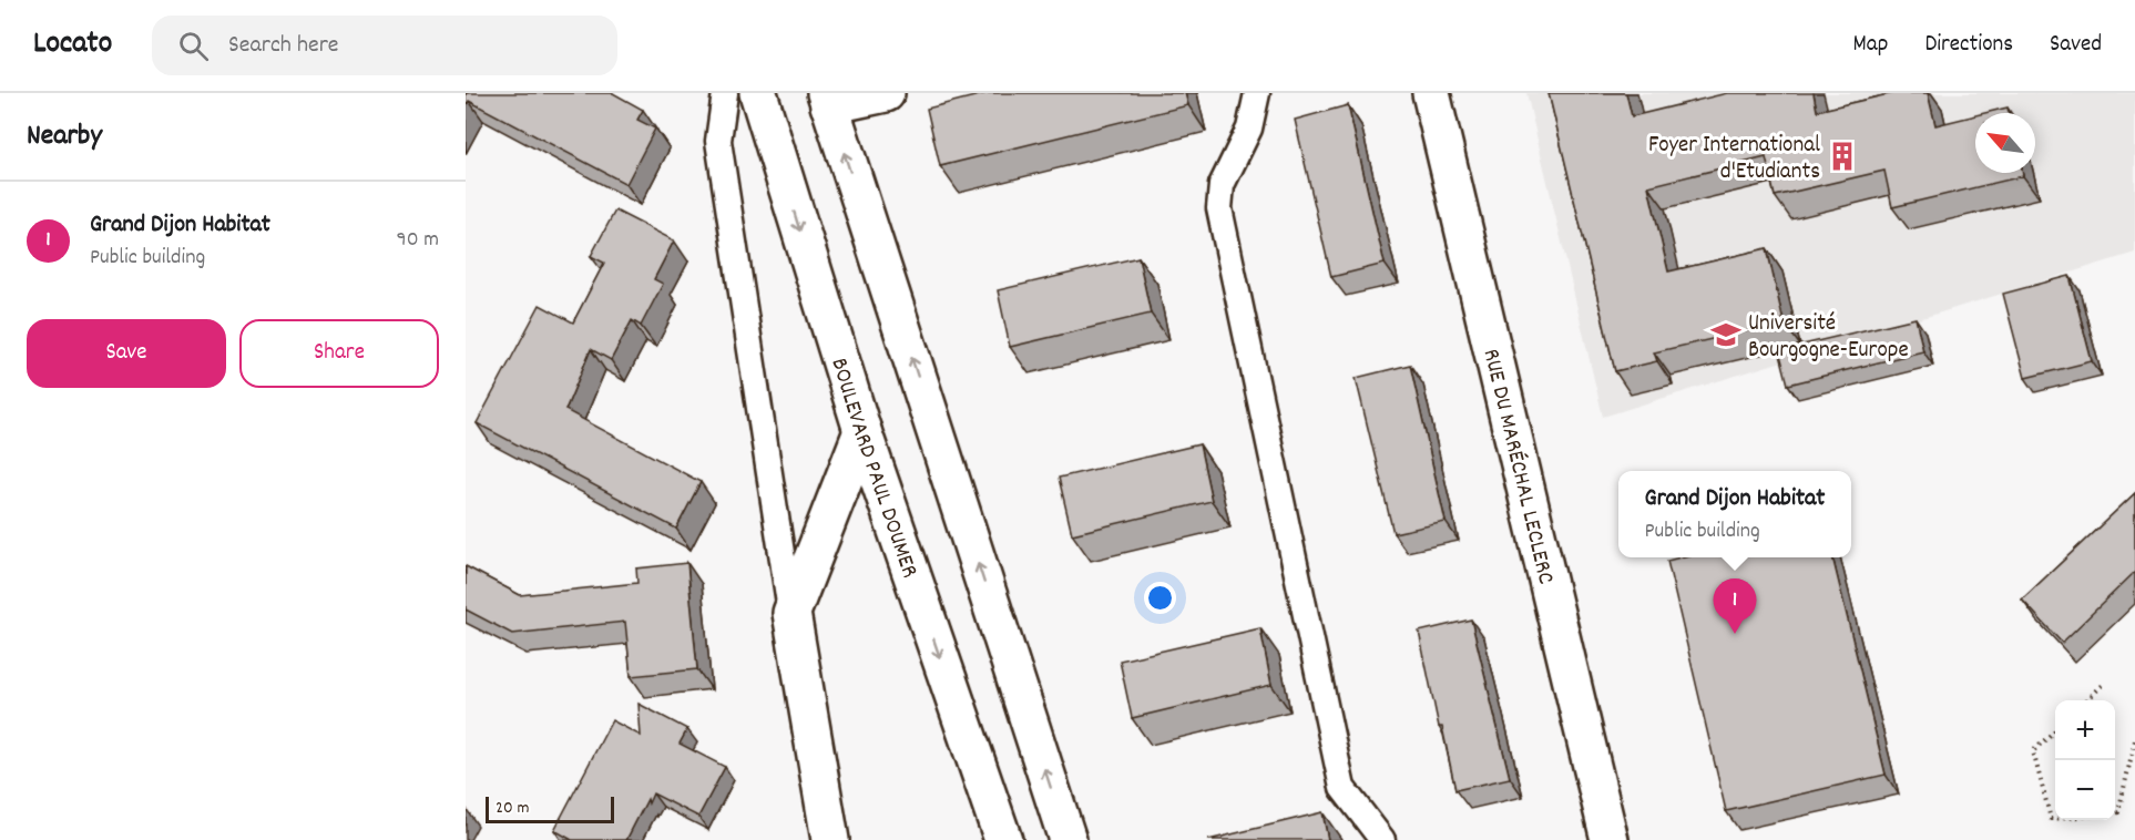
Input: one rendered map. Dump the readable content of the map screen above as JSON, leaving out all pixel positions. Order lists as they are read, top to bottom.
{
  "streets": {
    "main road": ["RUE DU MARÉCHAL LECLERC", "BOULEVARD PAUL DOUMER"]
  },
  "places": {
    "building": ["Foyer International d'Etudiants"],
    "school or university": ["Université Bourgogne-Europe"]
  },
  "scale_bar": "20 m",
  "north": "top left",
  "page": {
    "header": "Locato",
    "search": "Search here",
    "nav": ["Map", "Directions", "Saved"],
    "heading": "Nearby",
    "list": [
      {
        "mark": "1",
        "name": "Grand Dijon Habitat",
        "note": "Public building",
        "value": "90 m"
      }
    ],
    "buttons": ["Save", "Share"],
    "popup": ["Grand Dijon Habitat", "Public building"],
    "pins": "1",
    "map_buttons": ["+", "−"],
    "scale": "20 m"
  }
}
